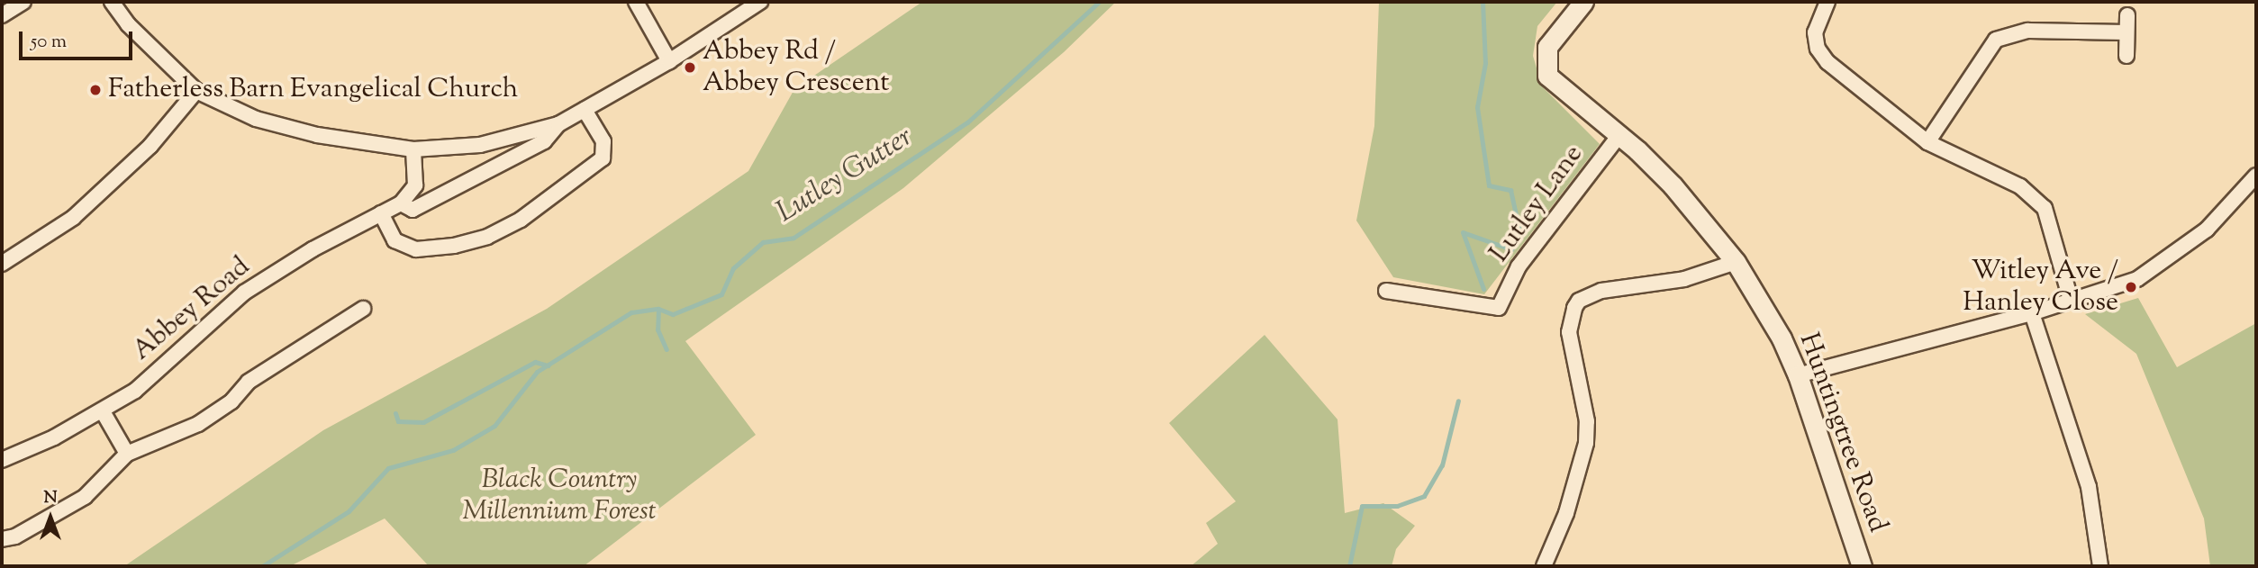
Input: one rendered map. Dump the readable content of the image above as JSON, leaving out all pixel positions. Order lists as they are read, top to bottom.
{
  "streets": {
    "street": ["Lutley Lane", "Abbey Road", "Huntingtree Road"]
  },
  "crossings": [
    ["Lutley Lane", "Huntingtree Road"]
  ],
  "water": ["Lutley Gutter"],
  "parks": ["Black Country Millennium Forest"],
  "places": ["Abbey Rd / Abbey Crescent", "Fatherless Barn Evangelical Church", "Witley Ave / Hanley Close"],
  "scale_bar": "50 m",
  "north": "top"
}
